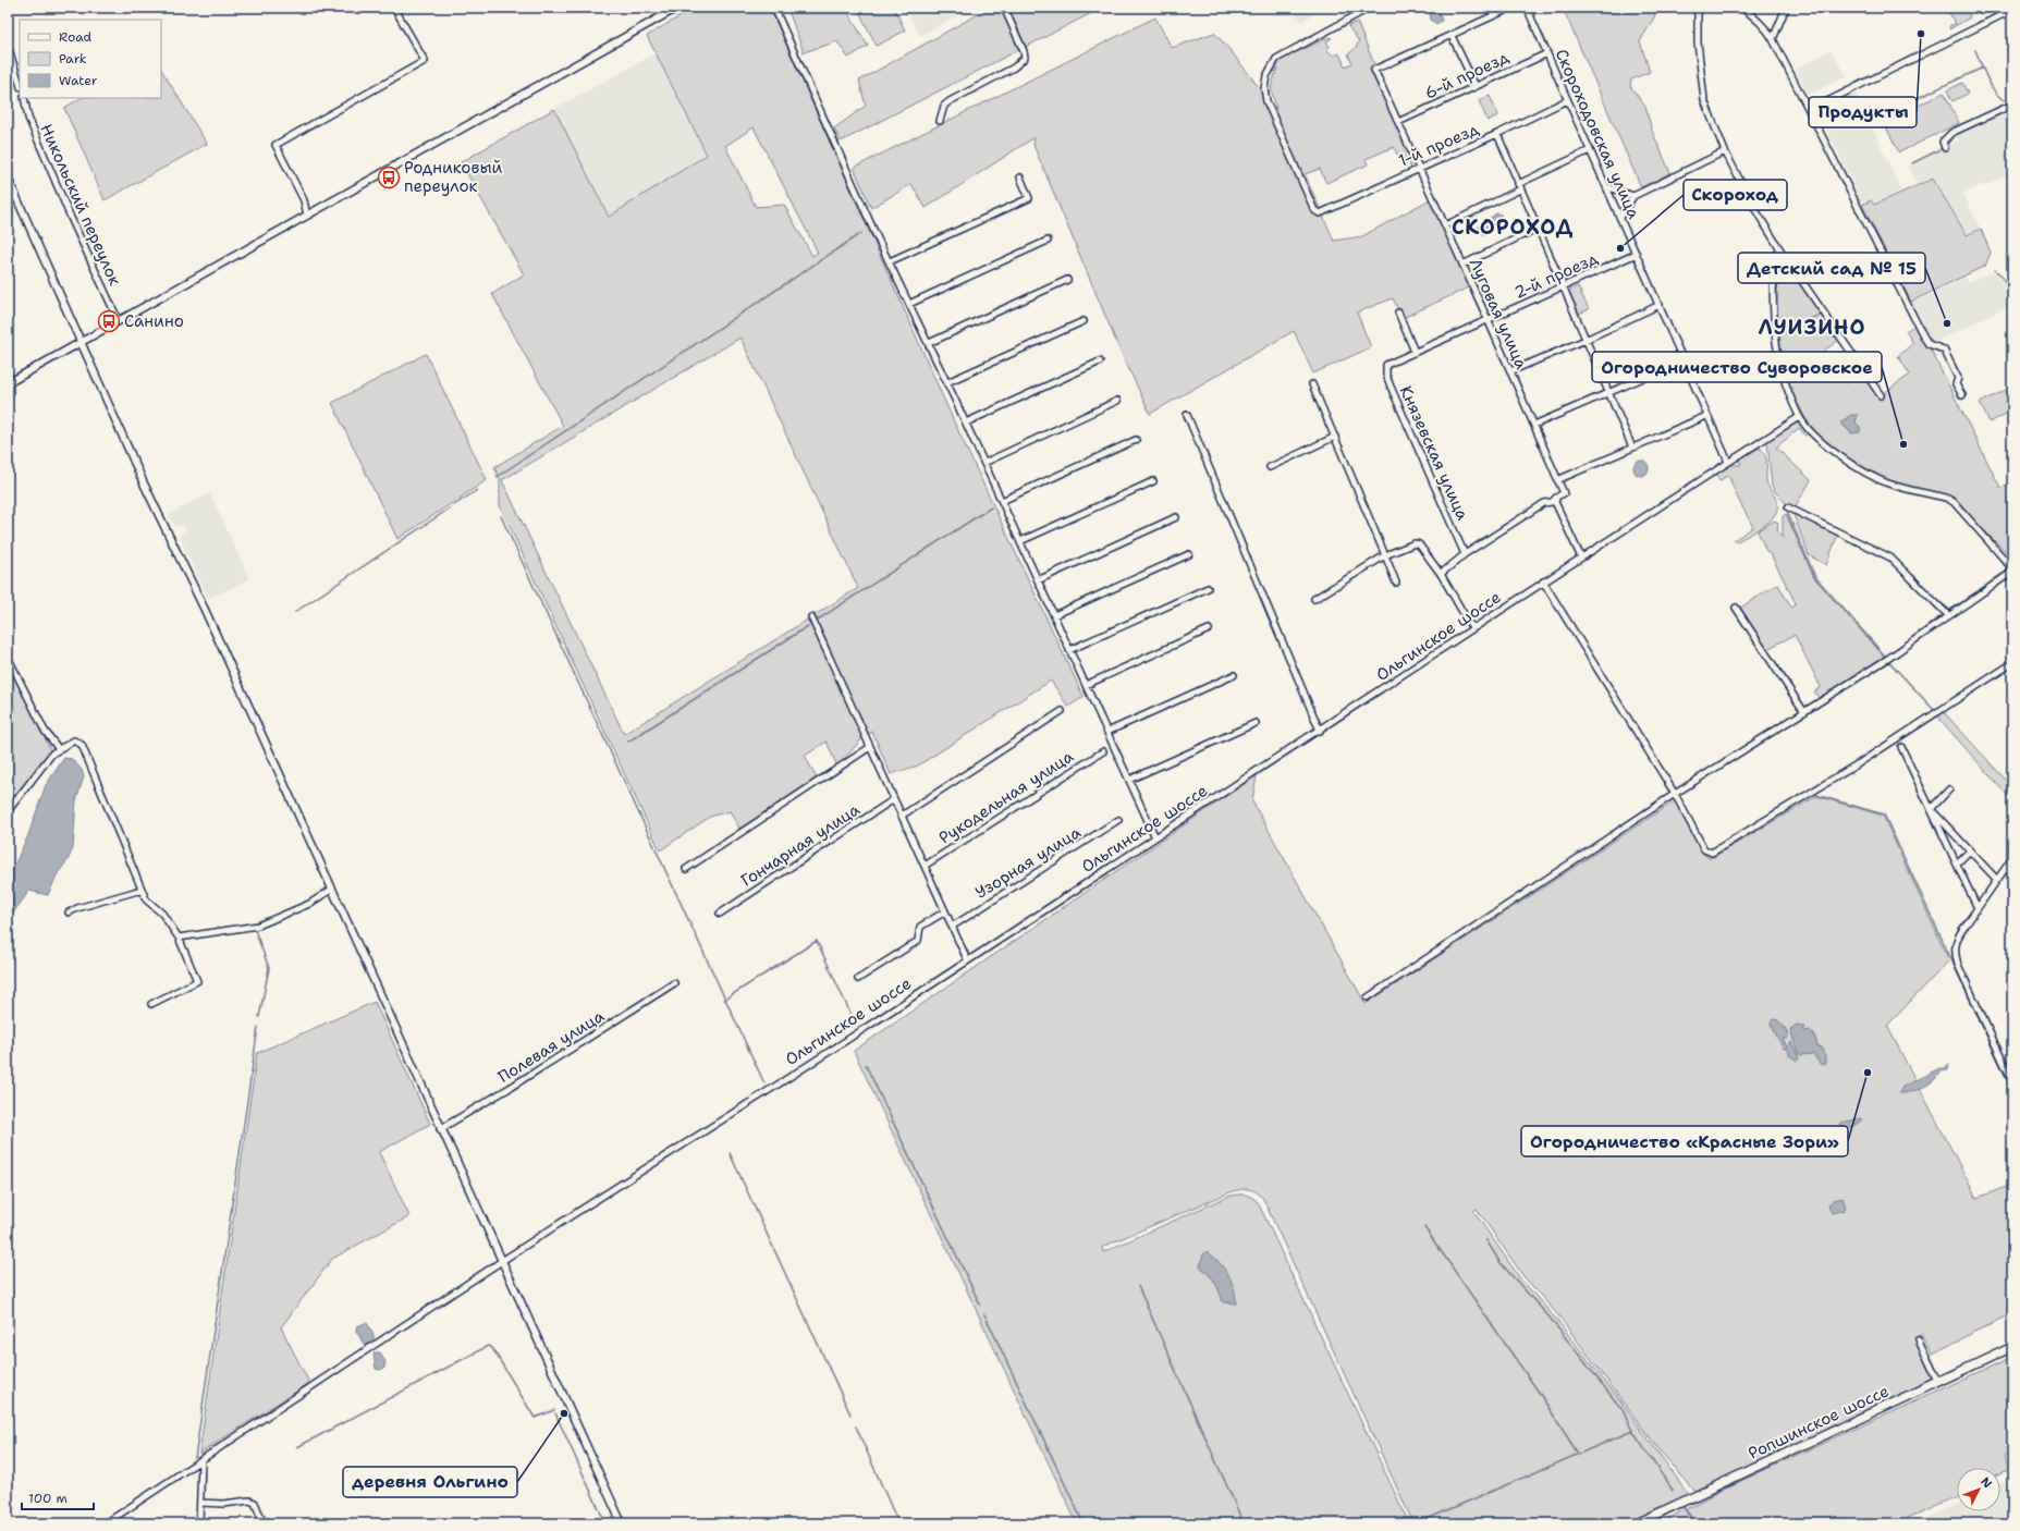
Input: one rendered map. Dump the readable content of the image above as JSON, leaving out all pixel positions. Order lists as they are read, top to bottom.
{
  "streets": {
    "main road": ["Ропшинское шоссе"],
    "street": [
      "6-й проезд",
      "Скороходовская улица",
      "1-й проезд",
      "Никольский переулок",
      "2-й проезд",
      "Луговая улица",
      "Князевская улица",
      "Ольгинское шоссе",
      "Рукодельная улица",
      "Гончарная улица",
      "Узорная улица",
      "Полевая улица"
    ]
  },
  "crossings": [
    ["6-й проезд", "Скороходовская улица"],
    ["6-й проезд", "Луговая улица"],
    ["Скороходовская улица", "1-й проезд"],
    ["Скороходовская улица", "2-й проезд"],
    ["Скороходовская улица", "Ольгинское шоссе"],
    ["1-й проезд", "Луговая улица"],
    ["2-й проезд", "Луговая улица"],
    ["2-й проезд", "Князевская улица"],
    ["Луговая улица", "Ольгинское шоссе"]
  ],
  "districts": ["СКОРОХОД", "ЛУИЗИНО"],
  "places": {
    "other": [
      "Продукты",
      "Скороход",
      "Детский сад № 15",
      "Огородничество Суворовское",
      "Огородничество «Красные Зори»",
      "деревня Ольгино"
    ],
    "bus stop": ["Родниковый переулок", "Санино"]
  },
  "legend": ["Road", "Park", "Water"],
  "scale_bar": "100 m",
  "north": "top right"
}
